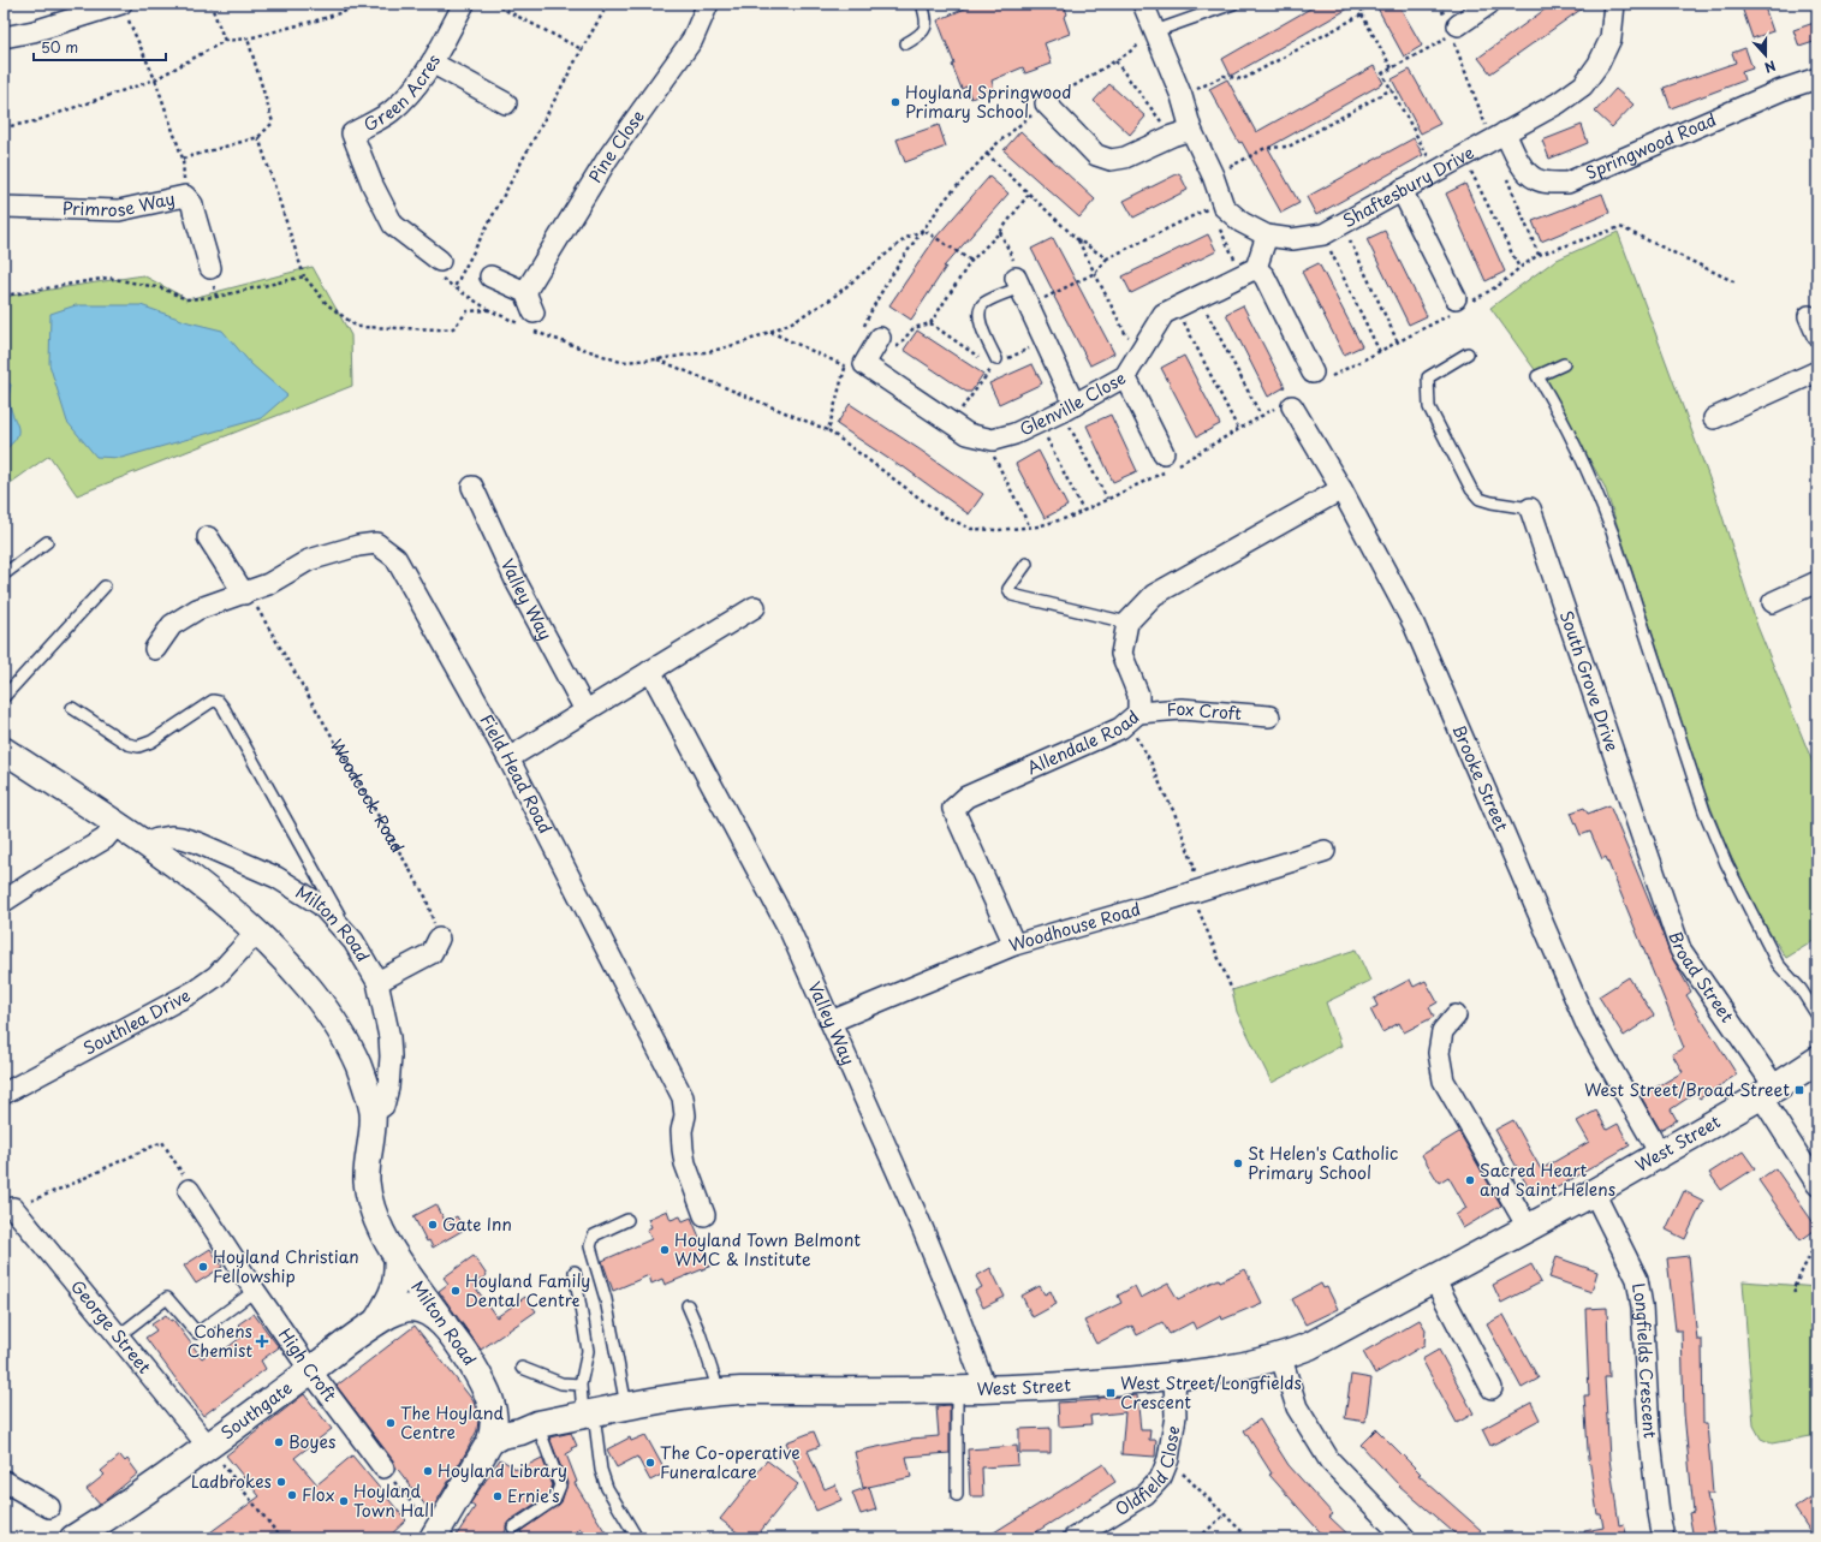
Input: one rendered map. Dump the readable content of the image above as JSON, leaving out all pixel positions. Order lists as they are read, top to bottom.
{
  "streets": {
    "main road": ["Milton Road", "West Street", "Southgate"],
    "street": [
      "Green Acres",
      "Pine Close",
      "Springwood Road",
      "Shaftesbury Drive",
      "Primrose Way",
      "Glenville Close",
      "Valley Way",
      "South Grove Drive",
      "Fox Croft",
      "Allendale Road",
      "Field Head Road",
      "Brooke Street",
      "Woodhouse Road",
      "Broad Street",
      "Southlea Drive",
      "George Street",
      "Longfields Crescent",
      "High Croft",
      "Oldfield Close"
    ],
    "path": ["Woodcock Road"]
  },
  "crossings": [
    ["Springwood Road", "Shaftesbury Drive"],
    ["Valley Way", "Woodhouse Road"],
    ["Valley Way", "West Street"],
    ["South Grove Drive", "Broad Street"],
    ["Fox Croft", "Allendale Road"],
    ["Allendale Road", "Woodhouse Road"],
    ["Field Head Road", "Woodcock Road"],
    ["Brooke Street", "West Street"],
    ["Milton Road", "Southlea Drive"],
    ["Milton Road", "Southgate"],
    ["Broad Street", "West Street"],
    ["West Street", "Longfields Crescent"],
    ["West Street", "Oldfield Close"],
    ["George Street", "Southgate"],
    ["High Croft", "Southgate"]
  ],
  "places": {
    "other": [
      "Hoyland Springwood Primary School",
      "St Helen's Catholic Primary School",
      "Sacred Heart and Saint Helens",
      "Gate Inn",
      "Hoyland Town Belmont WMC & Institute",
      "Hoyland Christian Fellowship",
      "Hoyland Family Dental Centre",
      "The Hoyland Centre",
      "Boyes",
      "The Co-operative Funeralcare",
      "Hoyland Library",
      "Ladbrokes",
      "Flox",
      "Ernie's",
      "Hoyland Town Hall"
    ],
    "transit": ["West Street/Broad Street", "West Street/Longfields Crescent"],
    "health": ["Cohens Chemist"]
  },
  "scale_bar": "50 m",
  "north": "bottom"
}
